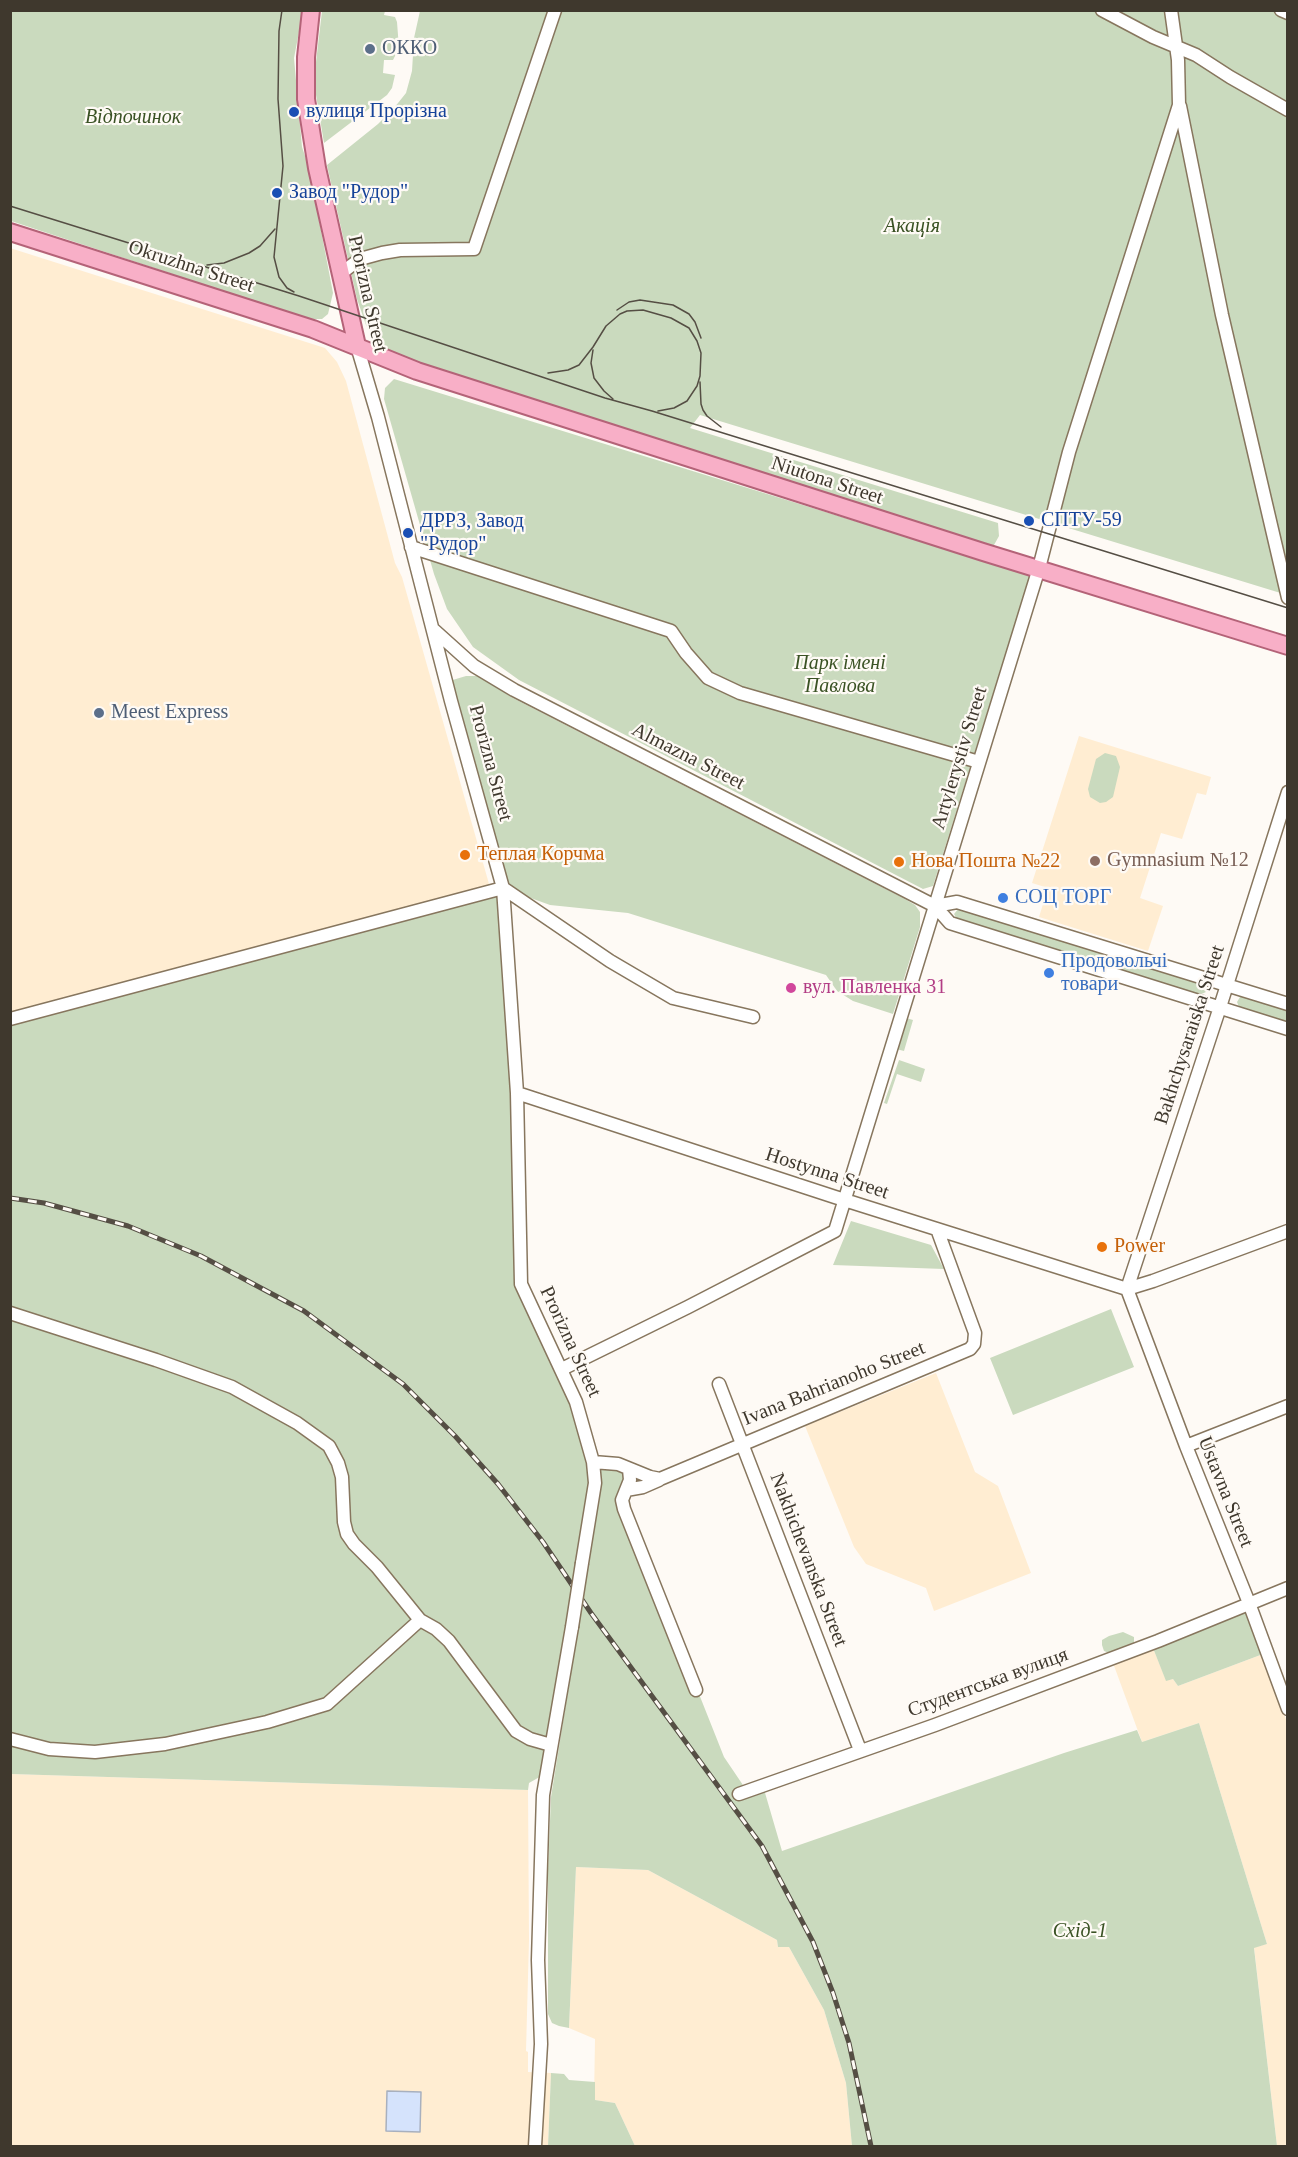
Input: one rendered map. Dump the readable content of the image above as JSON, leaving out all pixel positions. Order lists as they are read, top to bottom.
{
  "streets": {
    "main road": ["Okruzhna Street", "Prorizna Street", "Niutona Street"],
    "street": [
      "Almazna Street",
      "Artylerystiv Street",
      "Bakhchysaraiska Street",
      "Hostynna Street",
      "Ivana Bahrianoho Street",
      "Ustavna Street",
      "Nakhichevanska Street",
      "Студентська вулиця"
    ]
  },
  "crossings": [
    ["Okruzhna Street", "Prorizna Street"],
    ["Okruzhna Street", "Niutona Street"],
    ["Prorizna Street", "Niutona Street"],
    ["Prorizna Street", "Almazna Street"],
    ["Prorizna Street", "Artylerystiv Street"],
    ["Prorizna Street", "Hostynna Street"],
    ["Niutona Street", "Artylerystiv Street"],
    ["Almazna Street", "Artylerystiv Street"],
    ["Almazna Street", "Bakhchysaraiska Street"],
    ["Artylerystiv Street", "Hostynna Street"],
    ["Bakhchysaraiska Street", "Hostynna Street"],
    ["Bakhchysaraiska Street", "Ustavna Street"],
    ["Hostynna Street", "Ivana Bahrianoho Street"],
    ["Hostynna Street", "Ustavna Street"],
    ["Ivana Bahrianoho Street", "Nakhichevanska Street"],
    ["Ustavna Street", "Студентська вулиця"],
    ["Nakhichevanska Street", "Студентська вулиця"]
  ],
  "parks": [
    "Відпочинок",
    "Акація",
    "Парк імені Павлова",
    "Схід-1"
  ],
  "places": [
    "ОККО",
    "вулиця Прорізна",
    "Завод \"Рудор\"",
    "СПТУ-59",
    "ДРРЗ, Завод \"Рудор\"",
    "Meest Express",
    "Теплая Корчма",
    "Gymnasium №12",
    "Нова Пошта №22",
    "СОЦ ТОРГ",
    "Продовольчі товари",
    "вул. Павленка 31",
    "Power"
  ]
}
